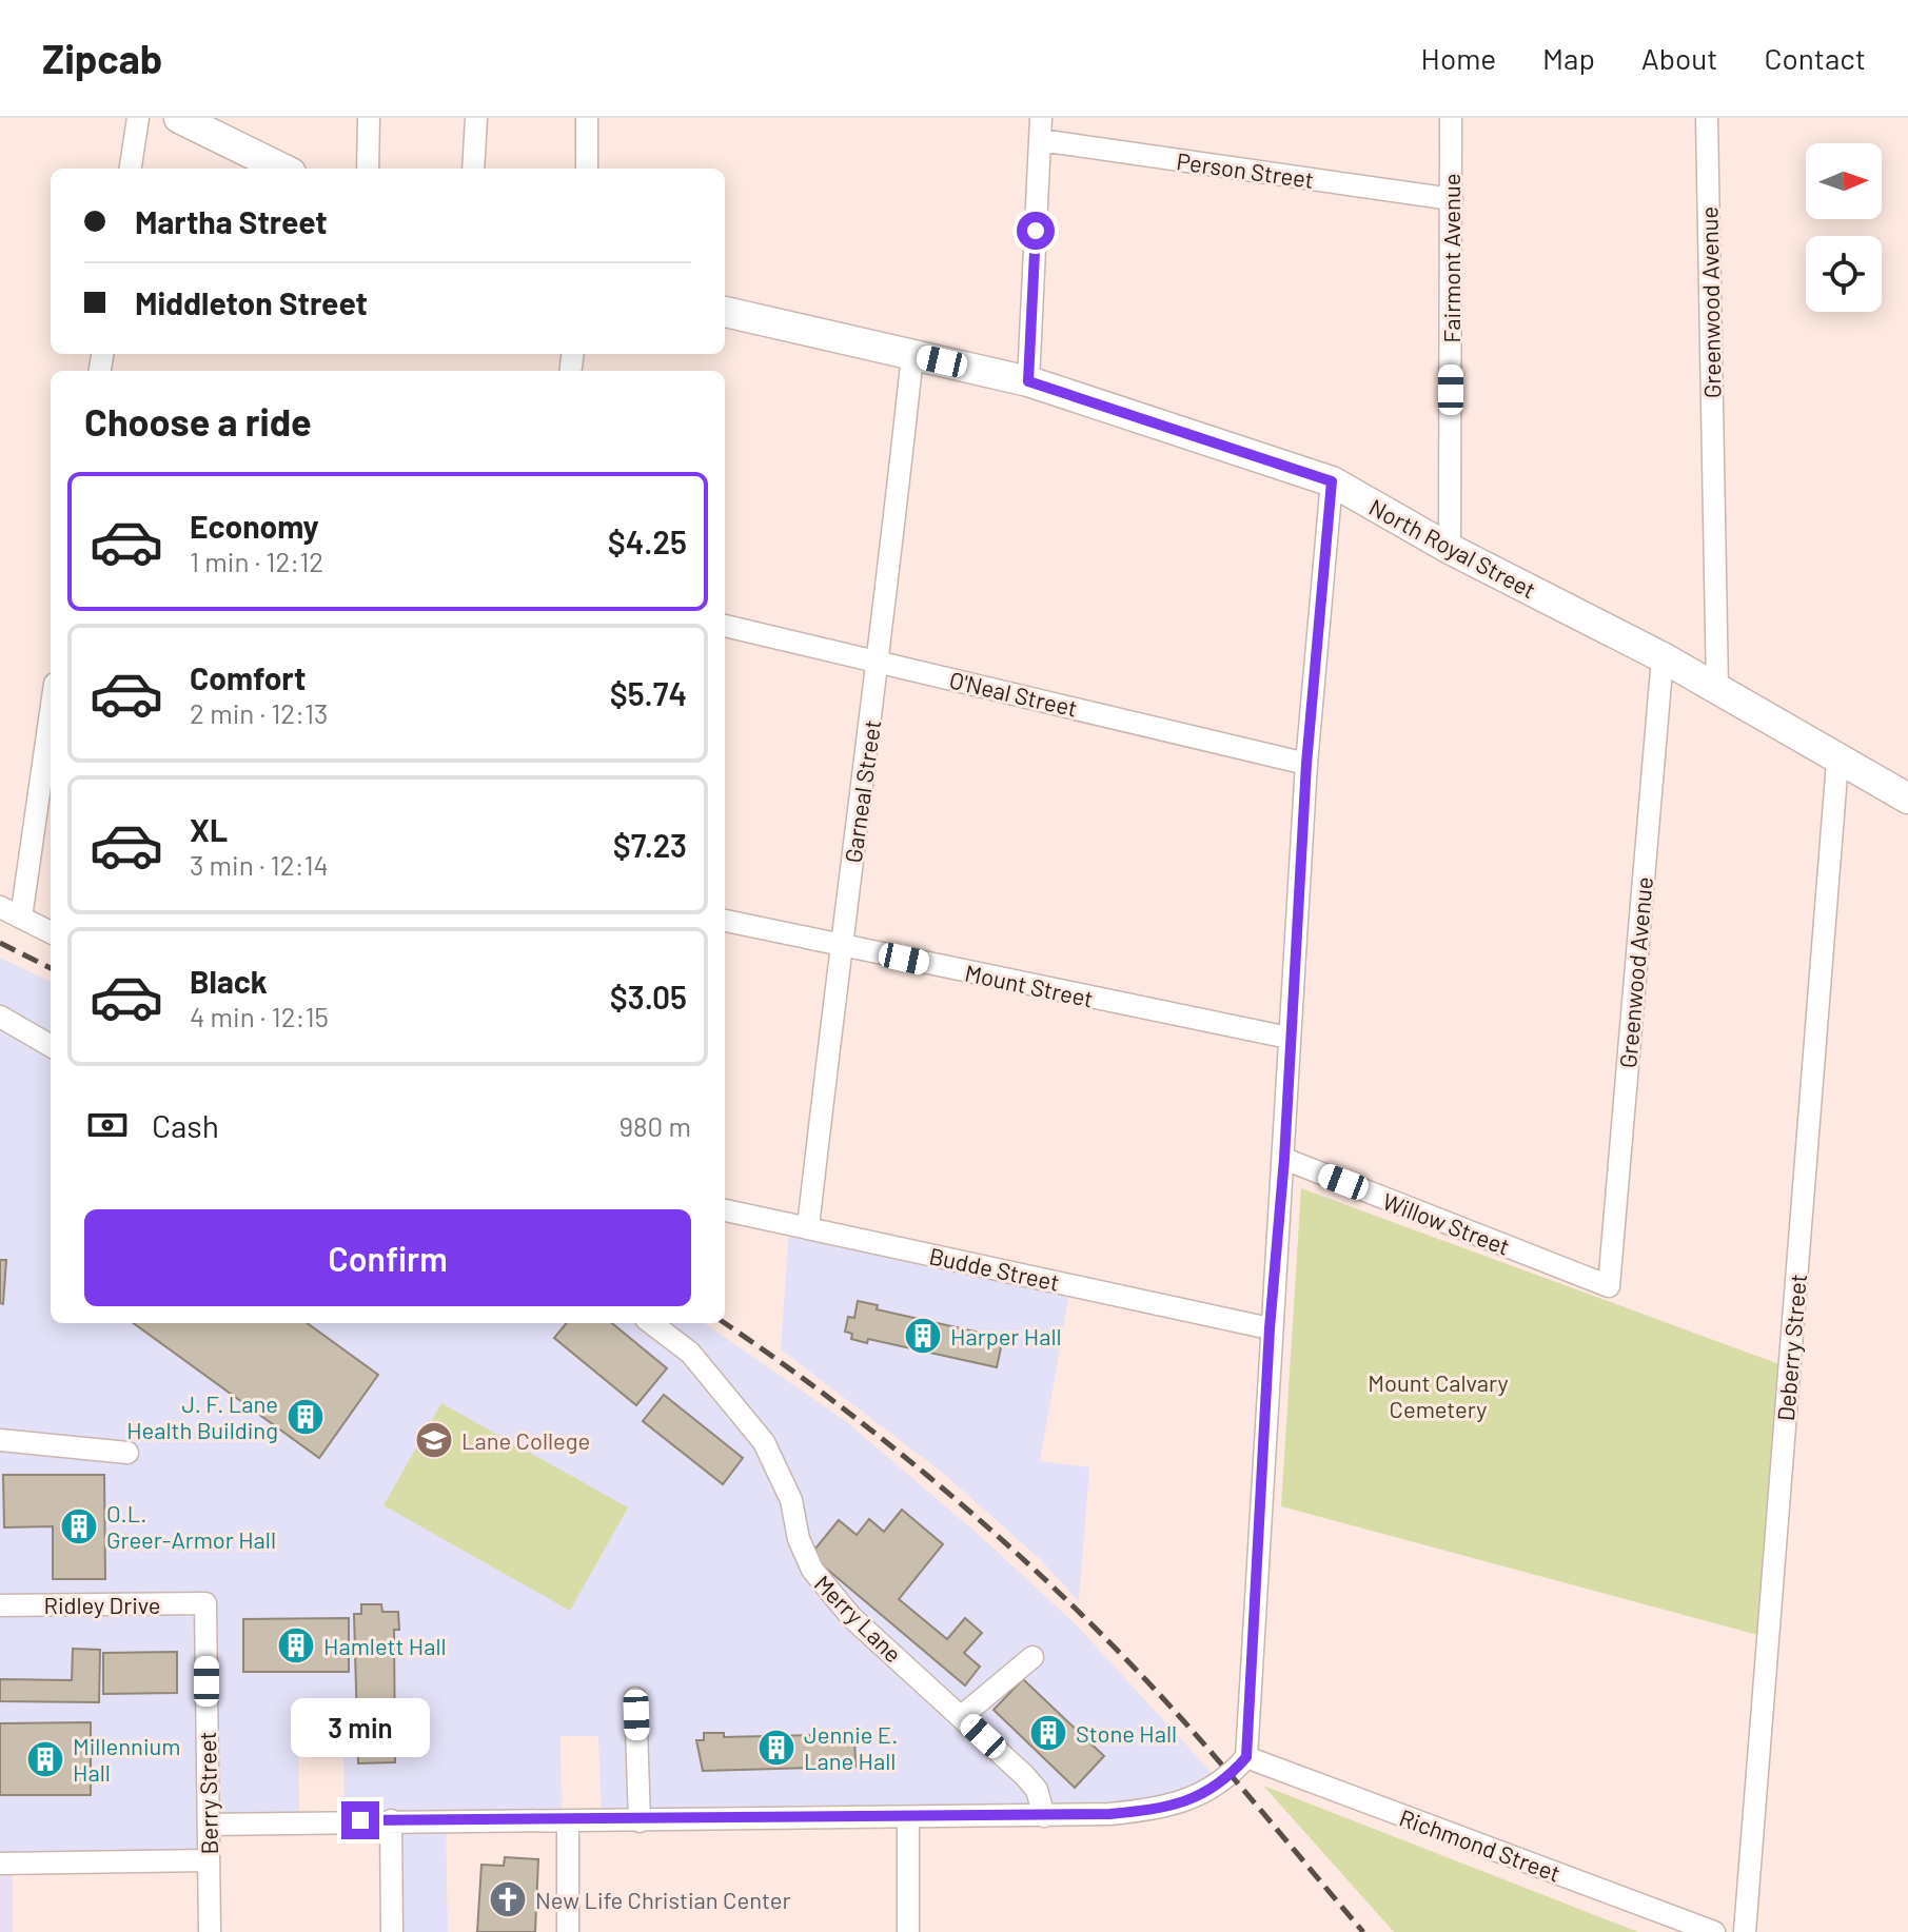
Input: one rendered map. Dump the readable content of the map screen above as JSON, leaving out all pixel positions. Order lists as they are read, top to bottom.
{
  "streets": {
    "main road": ["North Royal Street"],
    "street": [
      "Person Street",
      "Fairmont Avenue",
      "Greenwood Avenue",
      "O'Neal Street",
      "Garneal Street",
      "Mount Street",
      "Willow Street",
      "Budde Street",
      "Deberry Street",
      "Ridley Drive",
      "Merry Lane",
      "Berry Street",
      "Richmond Street"
    ]
  },
  "crossings": [
    ["Person Street", "Fairmont Avenue"],
    ["Fairmont Avenue", "North Royal Street"],
    ["Greenwood Avenue", "North Royal Street"],
    ["Greenwood Avenue", "Willow Street"],
    ["North Royal Street", "Garneal Street"],
    ["North Royal Street", "Deberry Street"],
    ["O'Neal Street", "Garneal Street"],
    ["Garneal Street", "Mount Street"],
    ["Garneal Street", "Budde Street"],
    ["Ridley Drive", "Berry Street"]
  ],
  "parks": ["Mount Calvary Cemetery"],
  "places": {
    "building": [
      "Harper Hall",
      "J. F. Lane Health Building",
      "O.L. Greer-Armor Hall",
      "Hamlett Hall",
      "Stone Hall",
      "Jennie E. Lane Hall",
      "Millennium Hall"
    ],
    "school or university": ["Lane College"],
    "church": ["New Life Christian Center"]
  },
  "north": "right",
  "page": {
    "header": "Zipcab",
    "nav": [
      "Home",
      "Map",
      "About",
      "Contact"
    ],
    "banner": ["Martha Street", "Middleton Street"],
    "heading": "Choose a ride",
    "list": [
      {
        "name": "Economy",
        "note": "1 min · 12:12",
        "value": "$4.25"
      },
      {
        "name": "Comfort",
        "note": "2 min · 12:13",
        "value": "$5.74"
      },
      {
        "name": "XL",
        "note": "3 min · 12:14",
        "value": "$7.23"
      },
      {
        "name": "Black",
        "note": "4 min · 12:15",
        "value": "$3.05"
      }
    ],
    "pay": ["Cash", "980 m"],
    "buttons": "Confirm",
    "bubble": "3 min"
  }
}
